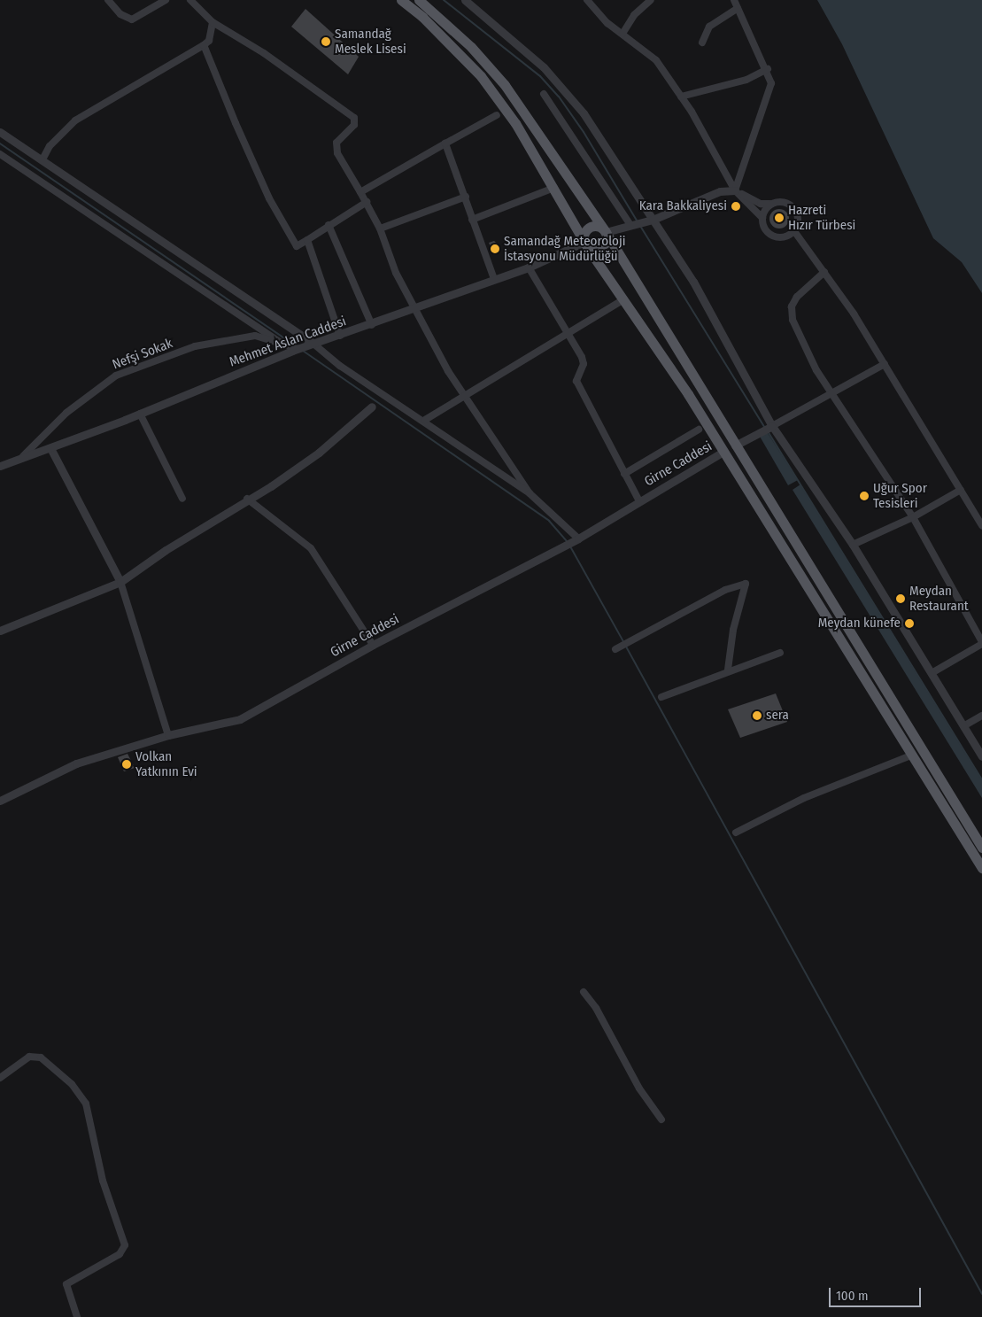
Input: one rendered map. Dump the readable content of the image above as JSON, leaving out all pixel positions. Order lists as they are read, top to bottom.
{
  "streets": {
    "street": ["Mehmet Aslan Caddesi", "Nefşi Sokak", "Girne Caddesi"]
  },
  "crossings": [
    ["Mehmet Aslan Caddesi", "Nefşi Sokak"]
  ],
  "places": [
    "Samandağ Meslek Lisesi",
    "Kara Bakkaliyesi",
    "Hazreti Hızır Türbesi",
    "Samandağ Meteoroloji İstasyonu Müdürlüğü",
    "Uğur Spor Tesisleri",
    "Meydan Restaurant",
    "Meydan künefe",
    "sera",
    "Volkan Yatkının Evi"
  ],
  "scale_bar": "100 m"
}
